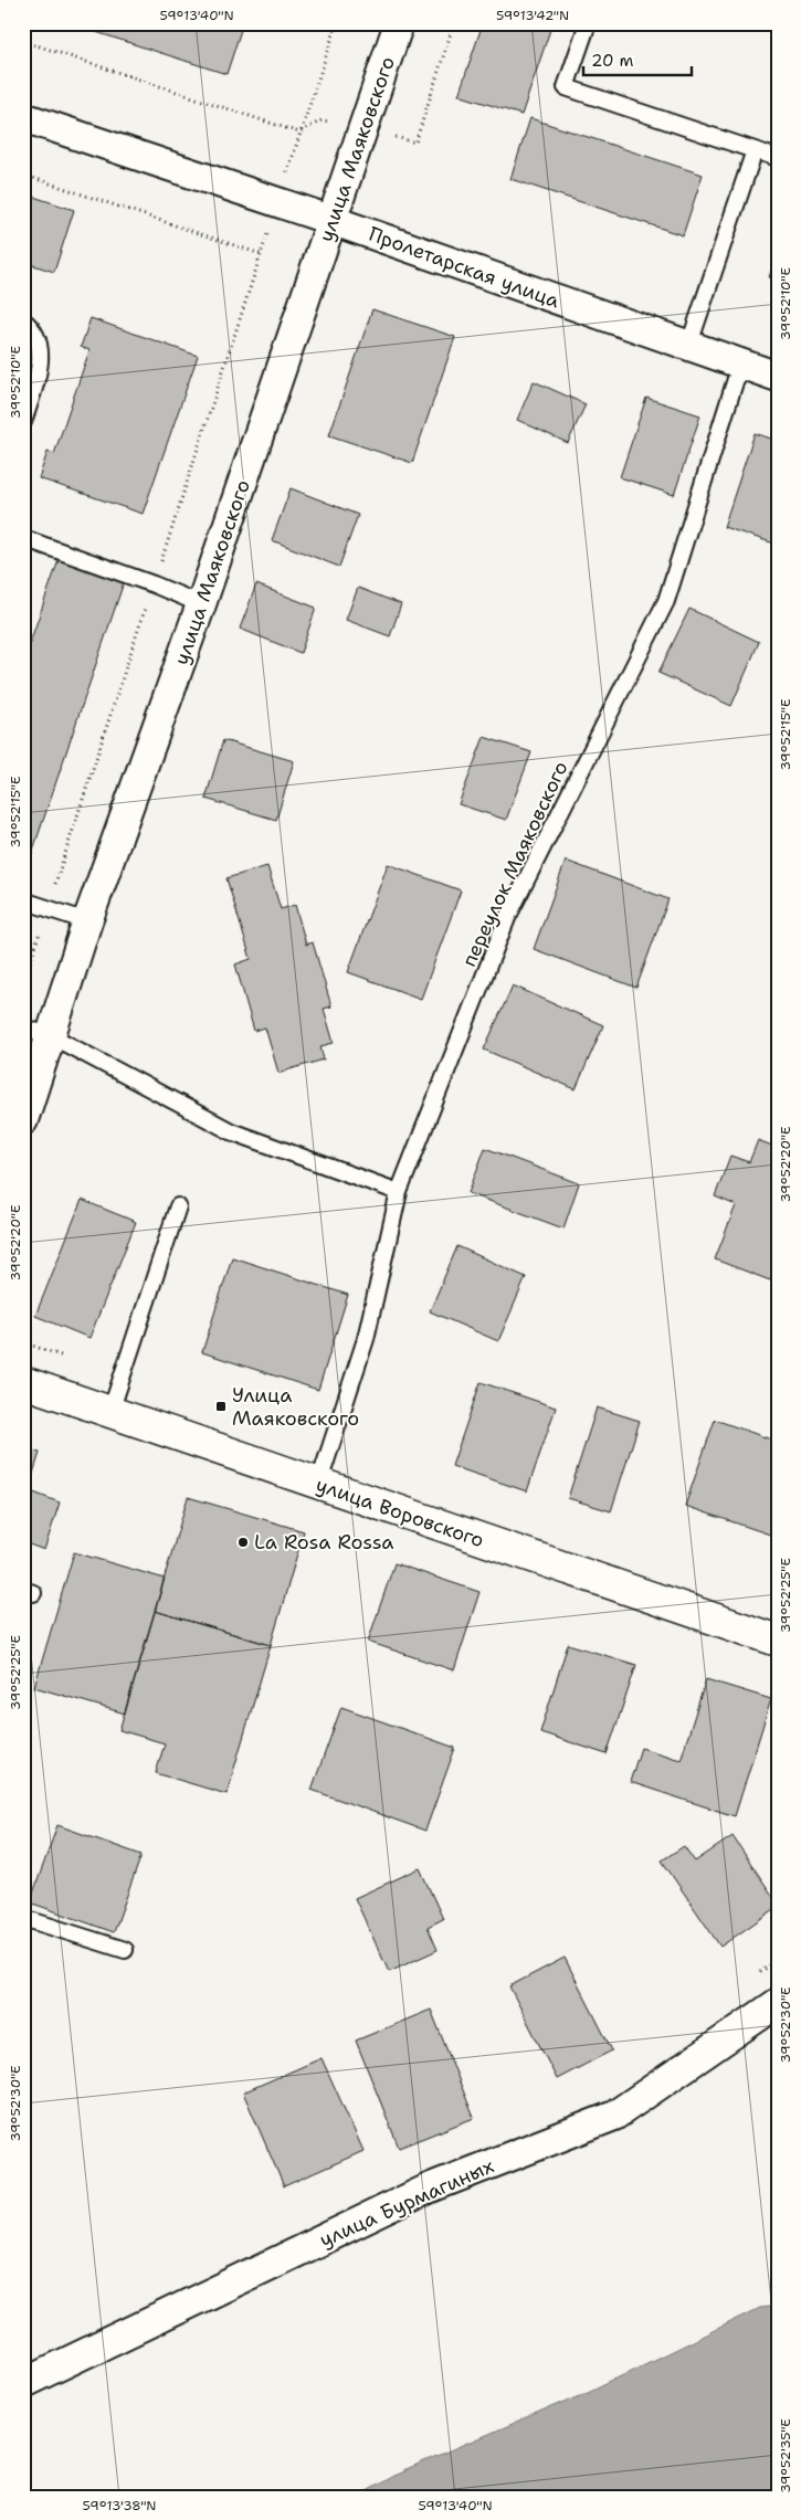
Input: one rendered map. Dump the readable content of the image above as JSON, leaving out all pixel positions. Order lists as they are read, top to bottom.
{
  "streets": {
    "street": [
      "улица Маяковского",
      "Пролетарская улица",
      "улица Воровского",
      "улица Бурмагиных"
    ],
    "lane": ["переулок Маяковского"]
  },
  "crossings": [
    ["улица Маяковского", "Пролетарская улица"],
    ["Пролетарская улица", "переулок Маяковского"],
    ["переулок Маяковского", "улица Воровского"]
  ],
  "places": {
    "transit": ["Улица Маяковского"],
    "other": ["La Rosa Rossa"]
  },
  "scale_bar": "20 m",
  "coordinates": [
    "59°13'40\"N",
    "59°13'42\"N",
    "39°52'10\"E",
    "39°52'15\"E",
    "39°52'20\"E",
    "39°52'25\"E",
    "39°52'30\"E",
    "39°52'35\"E",
    "59°13'38\"N"
  ]
}
